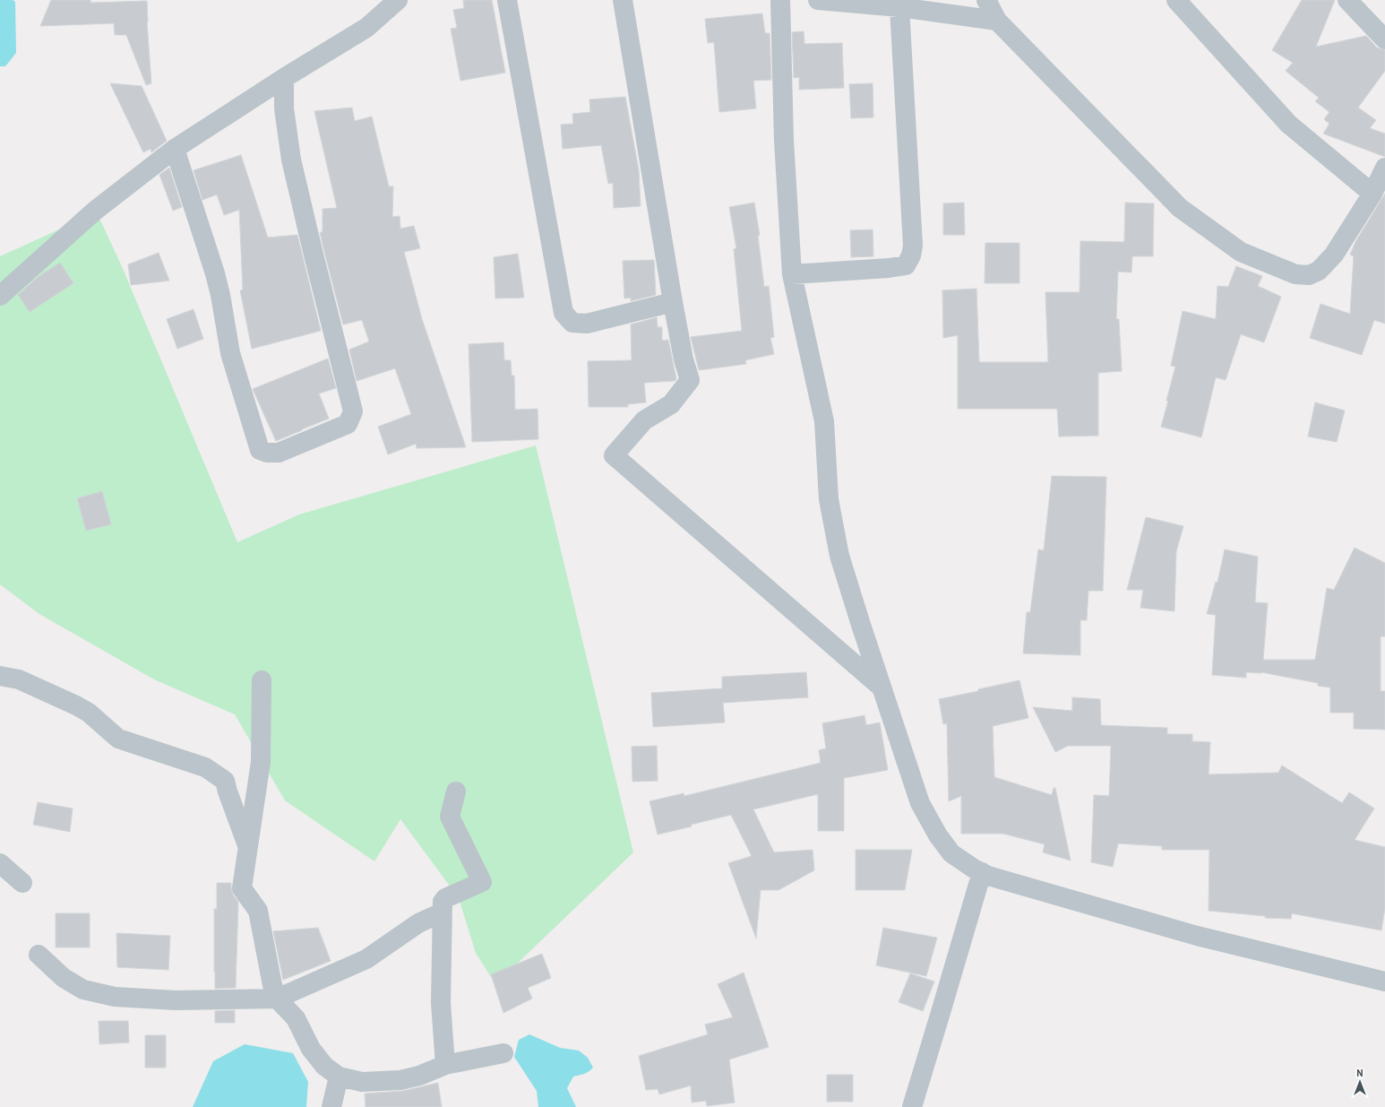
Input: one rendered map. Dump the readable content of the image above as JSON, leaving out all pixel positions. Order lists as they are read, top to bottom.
{
  "north": "top"
}
